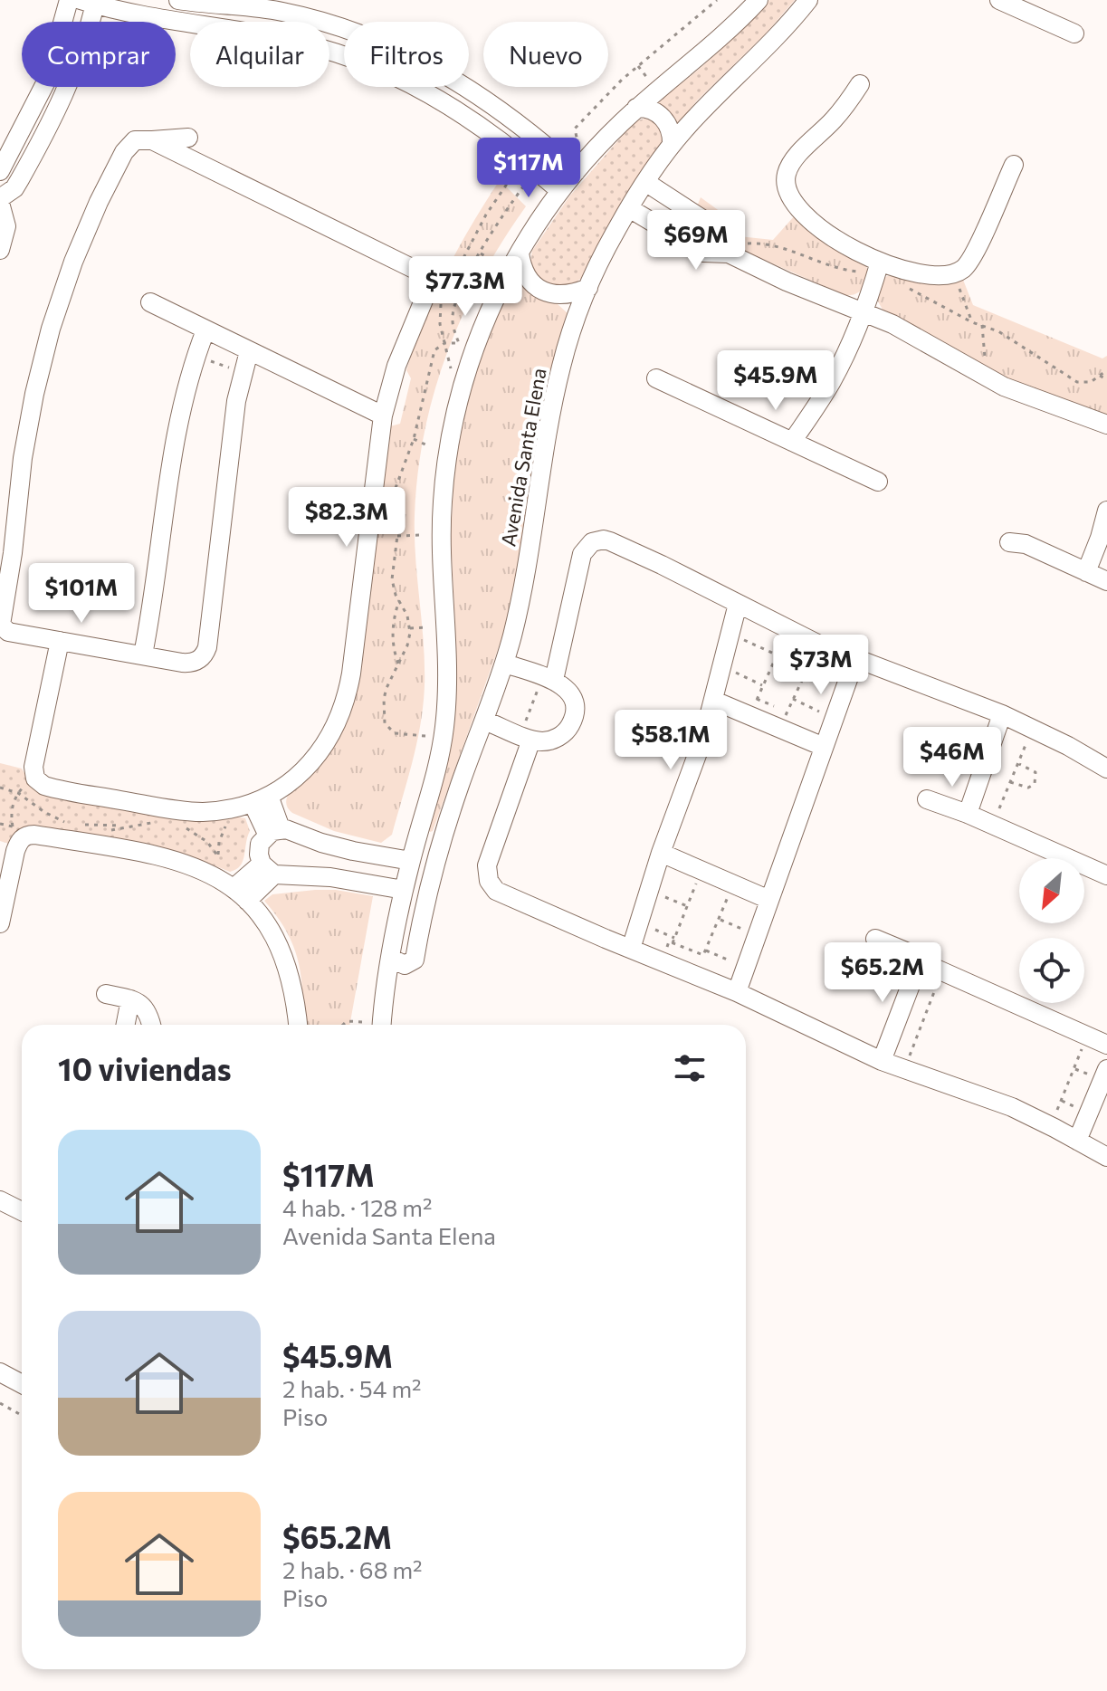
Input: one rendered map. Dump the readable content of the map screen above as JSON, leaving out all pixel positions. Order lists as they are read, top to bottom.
{
  "streets": {
    "street": ["Avenida Santa Elena"]
  },
  "north": "bottom left",
  "page": {
    "chip": [
      "Comprar",
      "Alquilar",
      "Filtros",
      "Nuevo"
    ],
    "price": [
      "$117M",
      "$69M",
      "$77.3M",
      "$45.9M",
      "$82.3M",
      "$101M",
      "$73M",
      "$58.1M",
      "$46M",
      "$65.2M"
    ],
    "heading": "10 viviendas",
    "list": [
      {
        "name": "$117M",
        "note": "4 hab. · 128 m² · Avenida Santa Elena"
      },
      {
        "name": "$45.9M",
        "note": "2 hab. · 54 m² · Piso"
      },
      {
        "name": "$65.2M",
        "note": "2 hab. · 68 m² · Piso"
      }
    ]
  }
}
